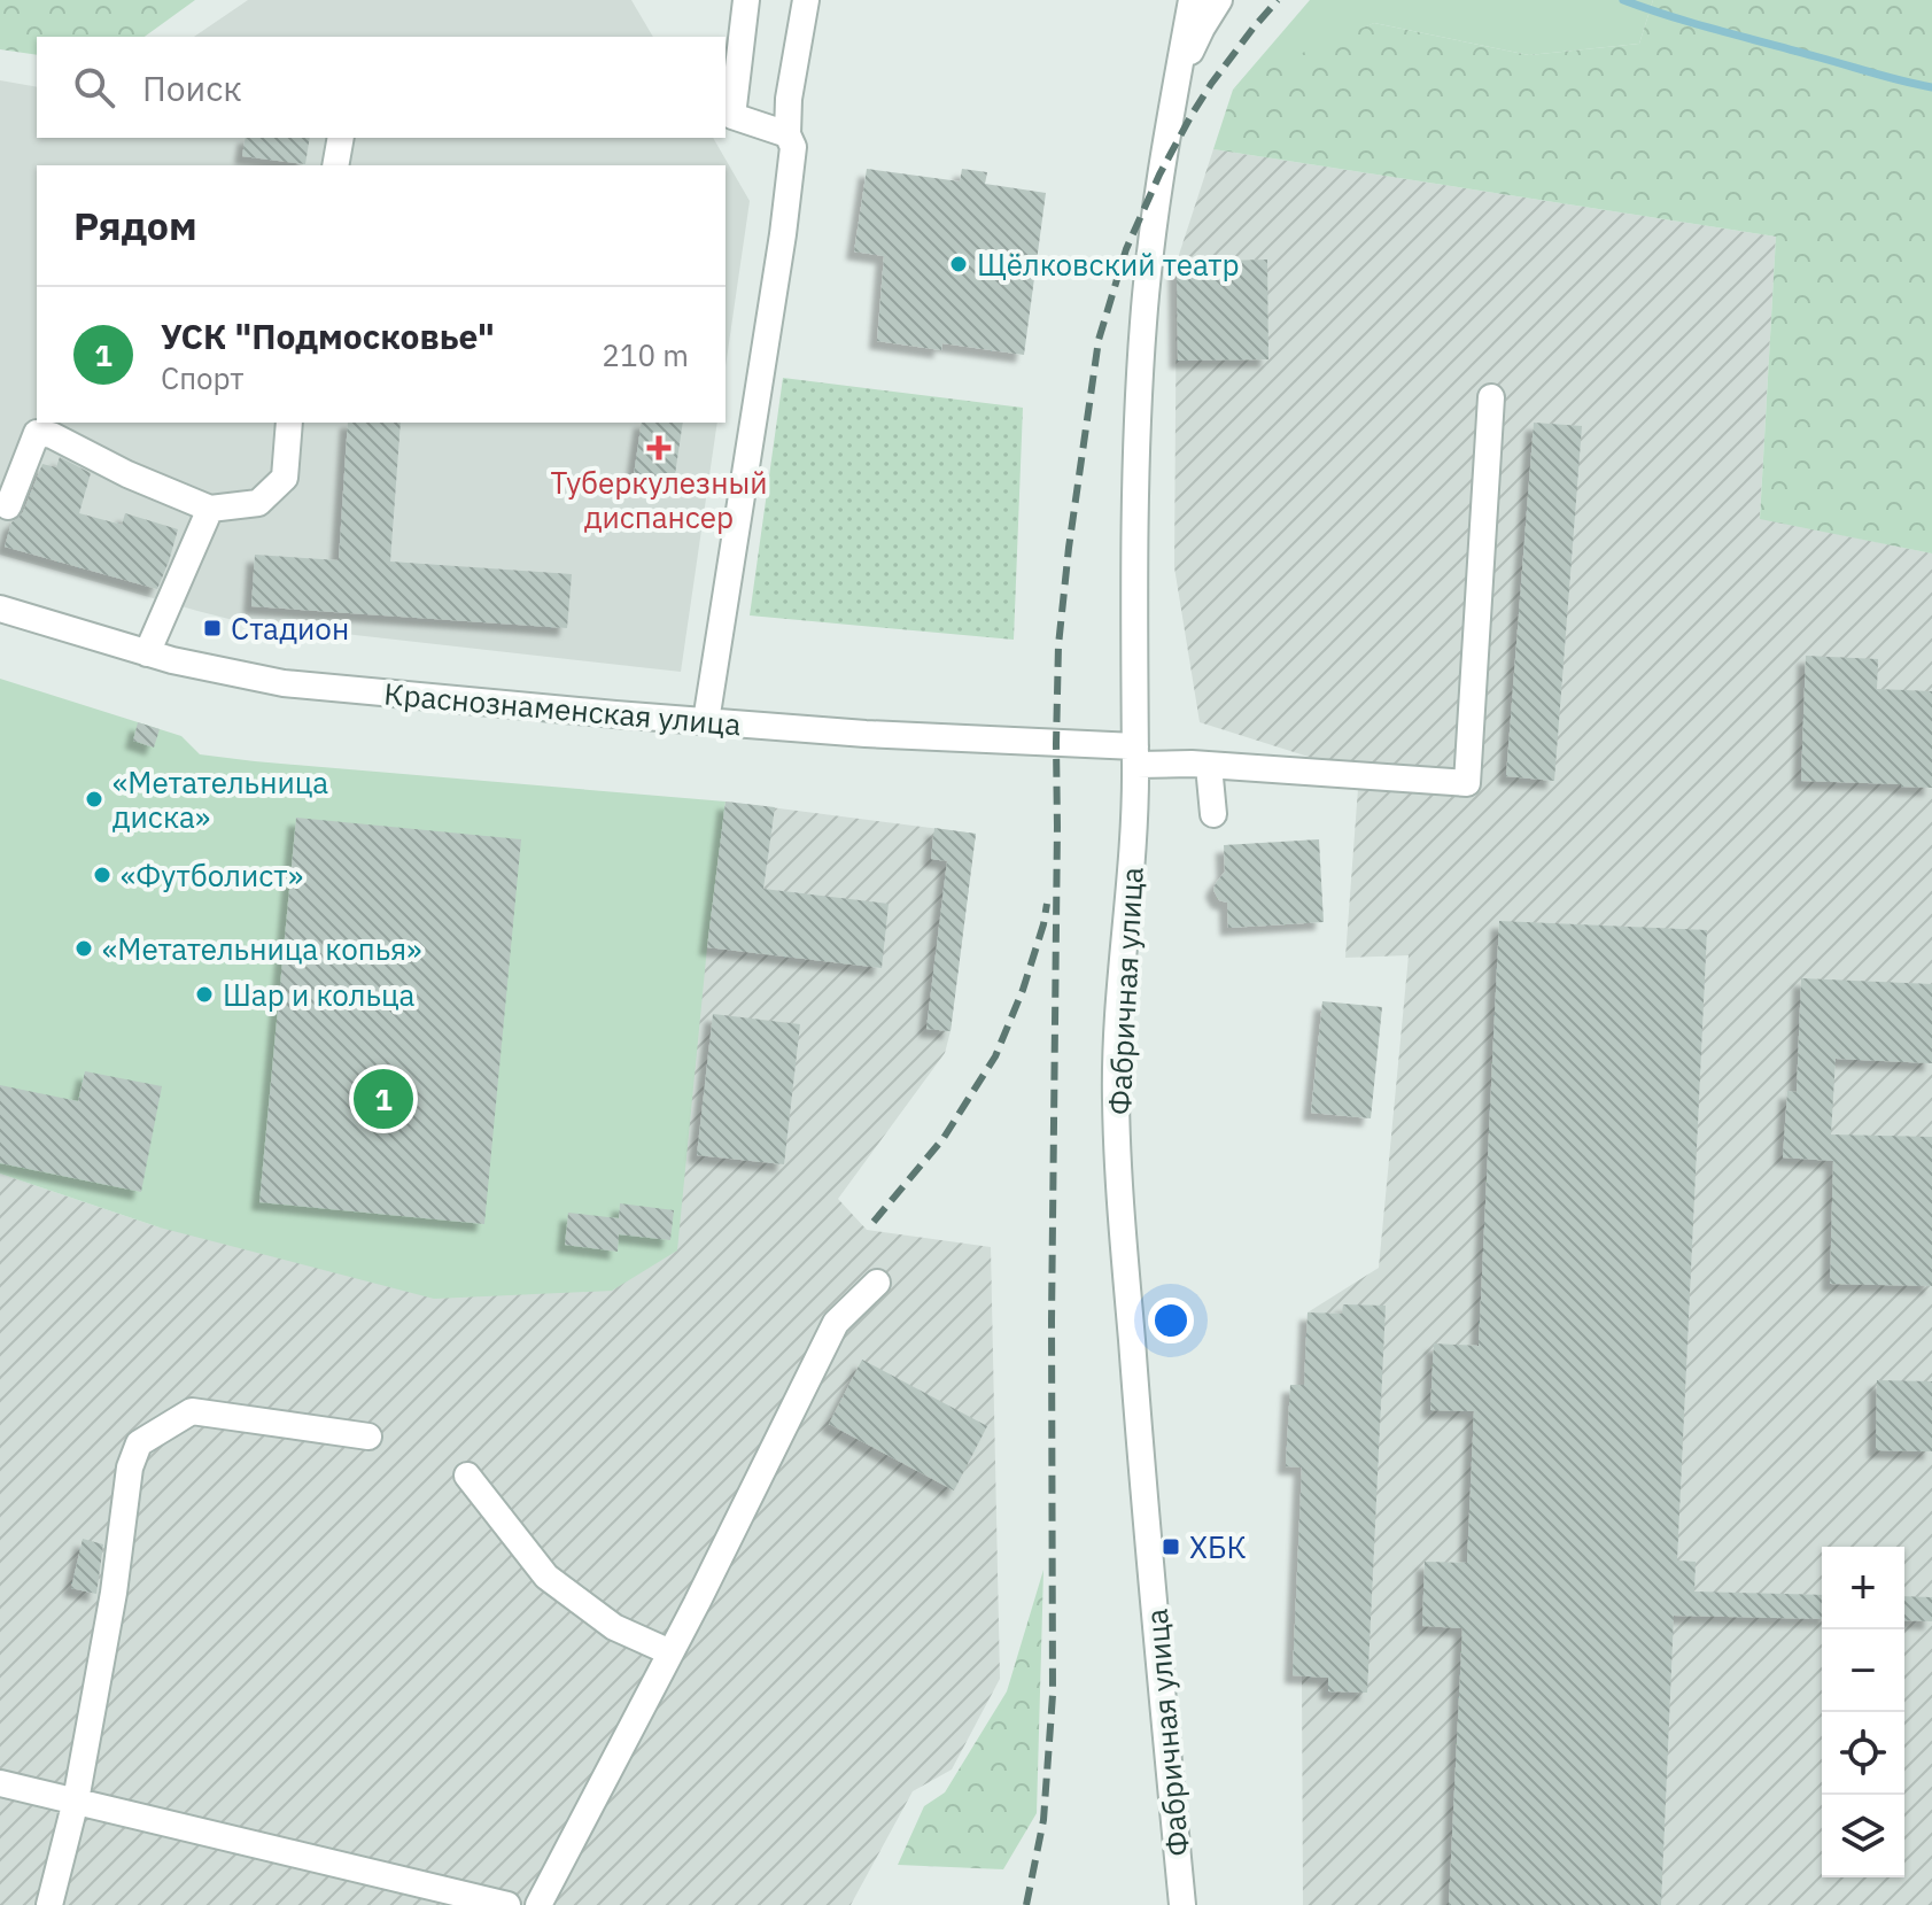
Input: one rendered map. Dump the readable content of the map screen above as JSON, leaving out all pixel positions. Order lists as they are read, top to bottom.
{
  "streets": {
    "street": ["Краснознаменская улица", "Фабричная улица"]
  },
  "crossings": [
    ["Краснознаменская улица", "Фабричная улица"]
  ],
  "places": {
    "other": [
      "Щёлковский театр",
      "«Метательница диска»",
      "«Футболист»",
      "«Метательница копья»",
      "Шар и кольца"
    ],
    "health": ["Туберкулезный диспансер"],
    "transit": ["Стадион", "ХБК"]
  },
  "page": {
    "search": "Поиск",
    "heading": "Рядом",
    "list": [
      {
        "mark": "1",
        "name": "УСК \"Подмосковье\"",
        "note": "Спорт",
        "value": "210 m"
      }
    ],
    "pins": "1",
    "map_buttons": ["+", "−"]
  }
}
